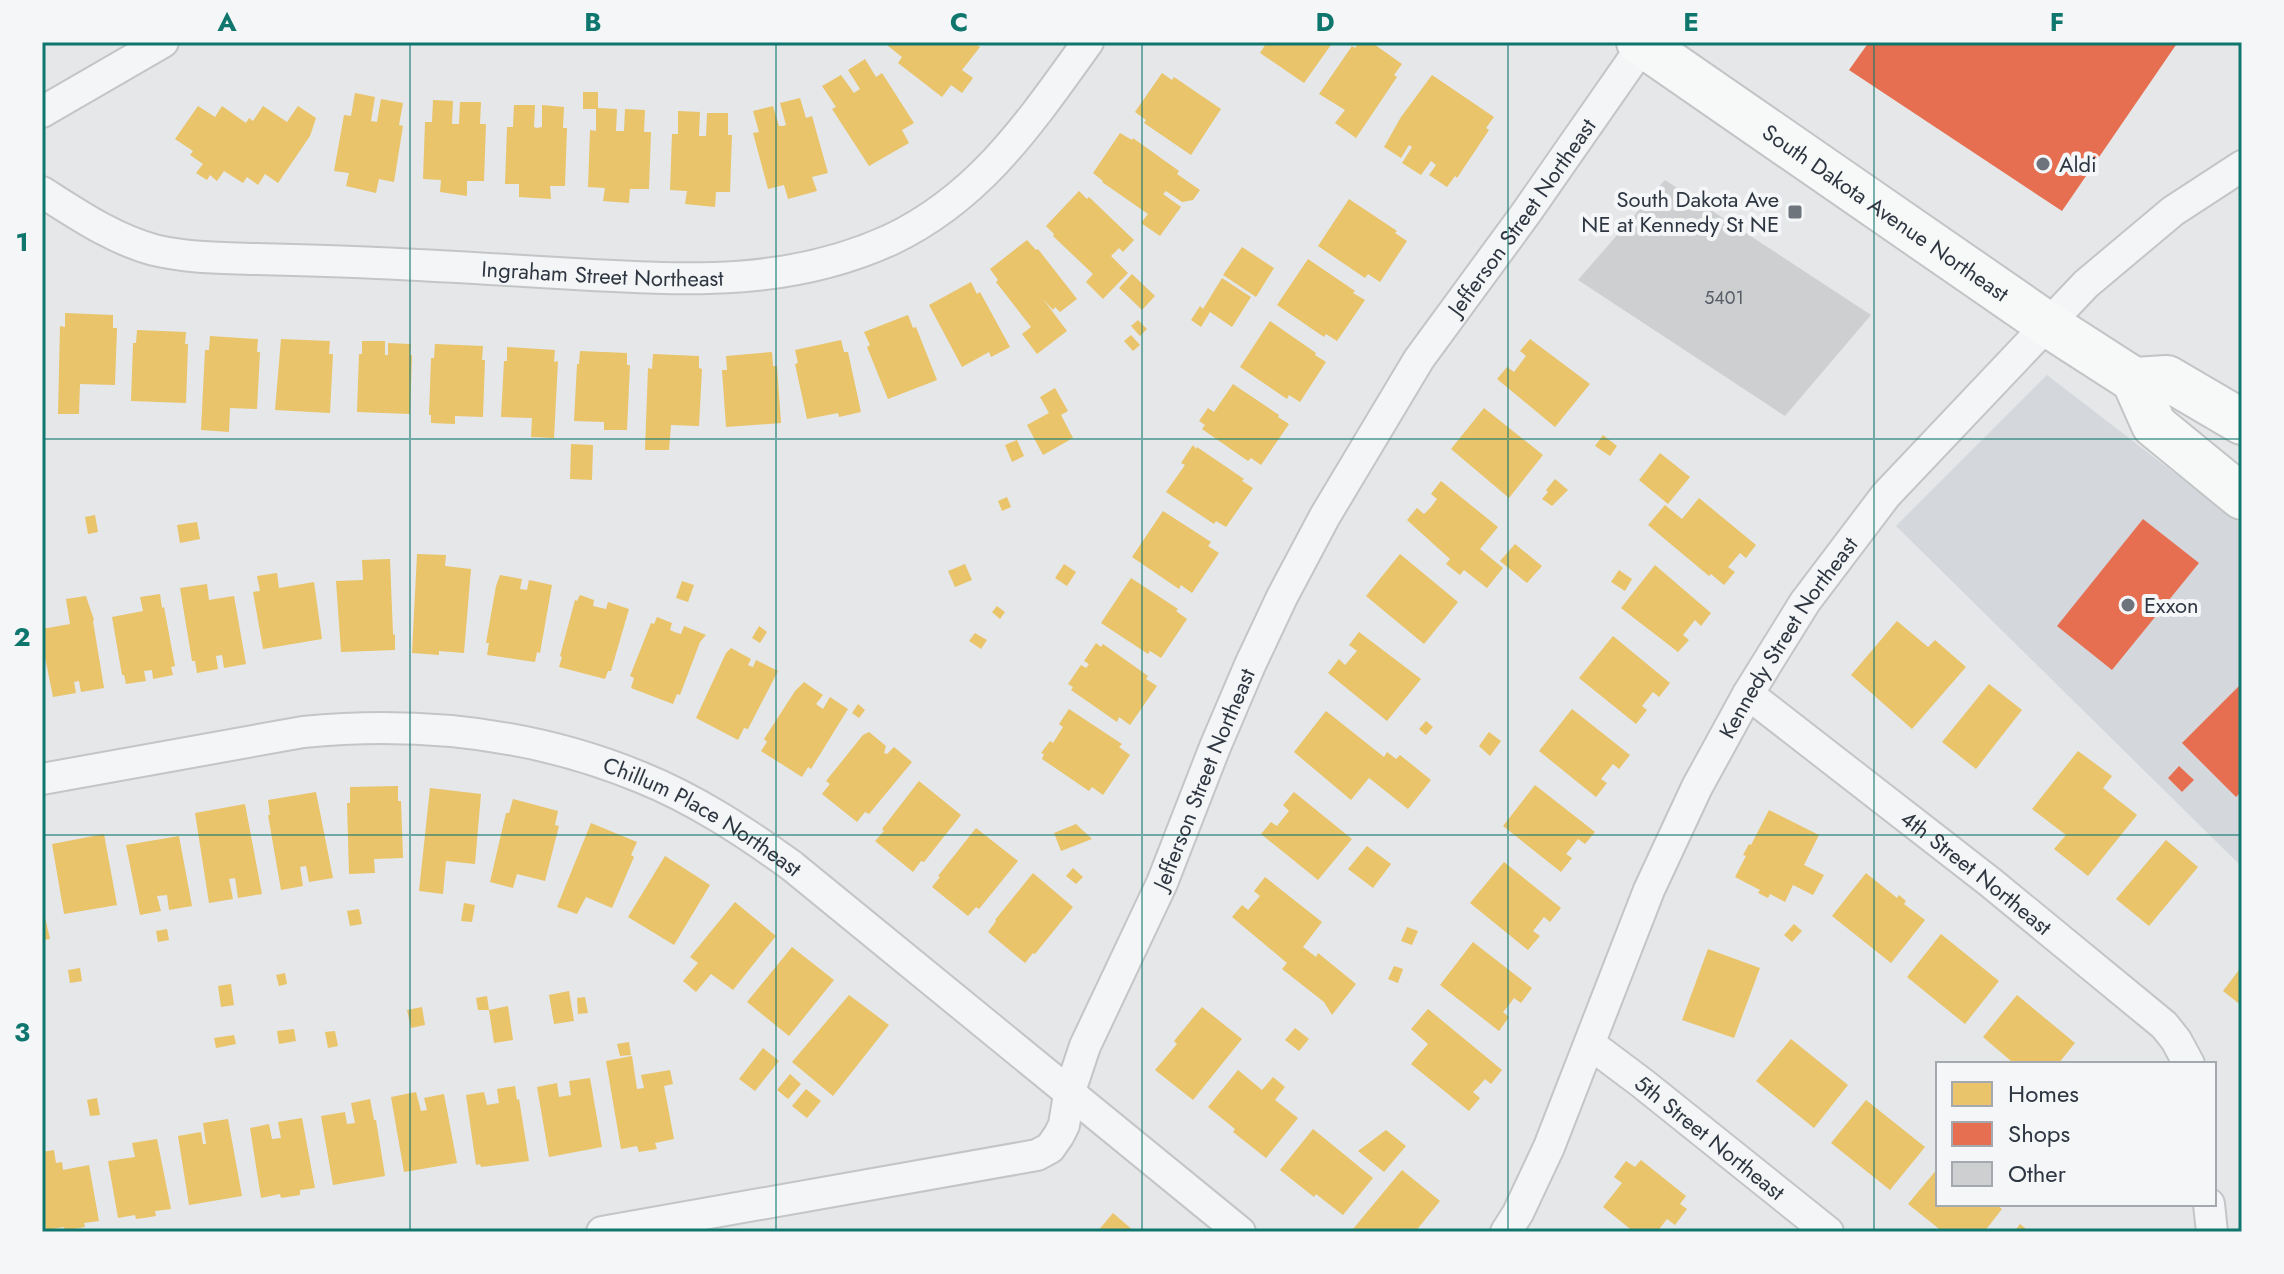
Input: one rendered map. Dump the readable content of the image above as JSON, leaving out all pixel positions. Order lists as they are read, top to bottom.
{
  "streets": {
    "main road": ["South Dakota Avenue Northeast"],
    "street": [
      "Jefferson Street Northeast",
      "Ingraham Street Northeast",
      "Kennedy Street Northeast",
      "Chillum Place Northeast",
      "4th Street Northeast",
      "5th Street Northeast"
    ]
  },
  "crossings": [
    ["South Dakota Avenue Northeast", "Jefferson Street Northeast"],
    ["South Dakota Avenue Northeast", "Kennedy Street Northeast"],
    ["Jefferson Street Northeast", "Chillum Place Northeast"],
    ["Kennedy Street Northeast", "4th Street Northeast"],
    ["Kennedy Street Northeast", "5th Street Northeast"]
  ],
  "places": {
    "other": ["Aldi", "Exxon"],
    "transit": ["South Dakota Ave NE at Kennedy St NE"]
  },
  "house_numbers": ["5401"],
  "legend": ["Homes", "Shops", "Other"],
  "grid": {
    "columns": [
      "A",
      "B",
      "C",
      "D",
      "E",
      "F"
    ],
    "rows": ["1", "2", "3"]
  }
}
